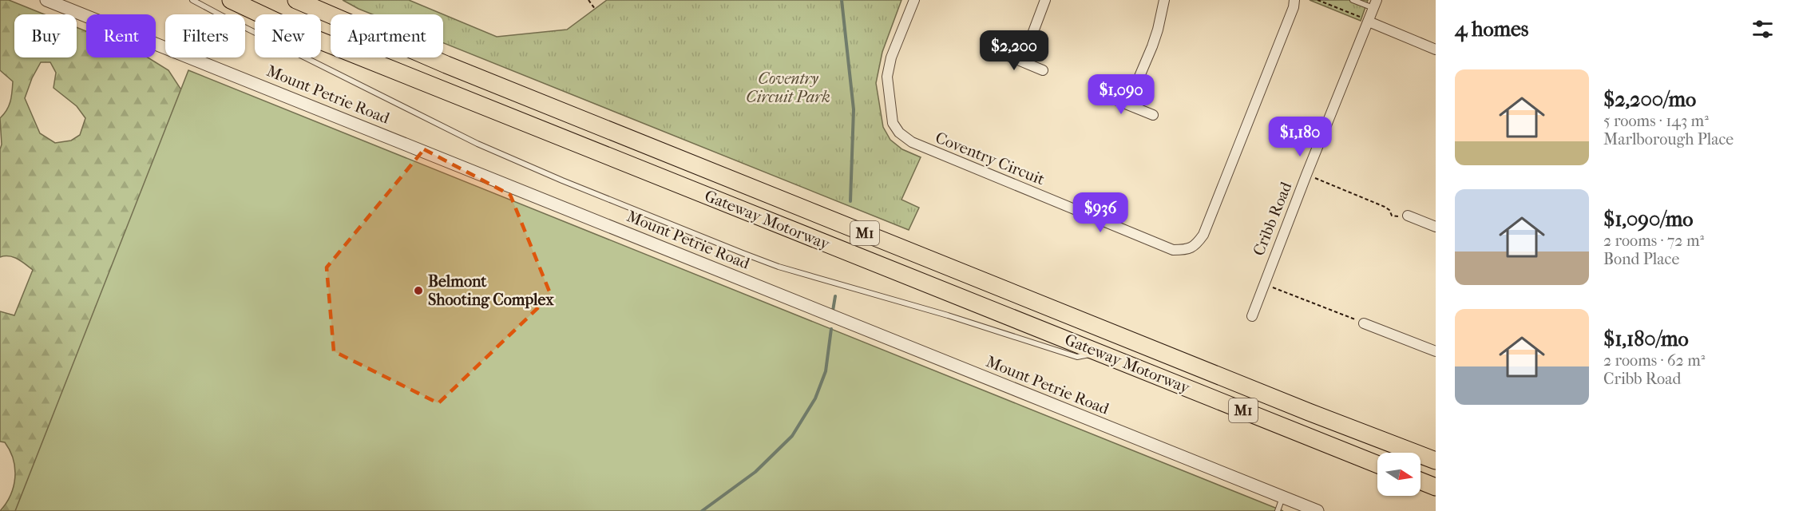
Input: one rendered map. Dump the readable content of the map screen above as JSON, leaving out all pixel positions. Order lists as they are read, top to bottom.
{
  "streets": {
    "highway": ["Gateway Motorway", "M1"],
    "street": ["Mount Petrie Road", "Coventry Circuit", "Cribb Road"]
  },
  "parks": ["Coventry Circuit Park"],
  "places": ["Belmont Shooting Complex"],
  "north": "right",
  "page": {
    "heading": "4 homes",
    "chip": [
      "Buy",
      "Rent",
      "Filters",
      "New",
      "Apartment"
    ],
    "price": [
      "$2,200",
      "$1,090",
      "$1,180",
      "$936"
    ],
    "list": [
      {
        "name": "$2,200/mo",
        "note": "5 rooms · 143 m² · Marlborough Place"
      },
      {
        "name": "$1,090/mo",
        "note": "2 rooms · 72 m² · Bond Place"
      },
      {
        "name": "$1,180/mo",
        "note": "2 rooms · 62 m² · Cribb Road"
      }
    ]
  }
}
